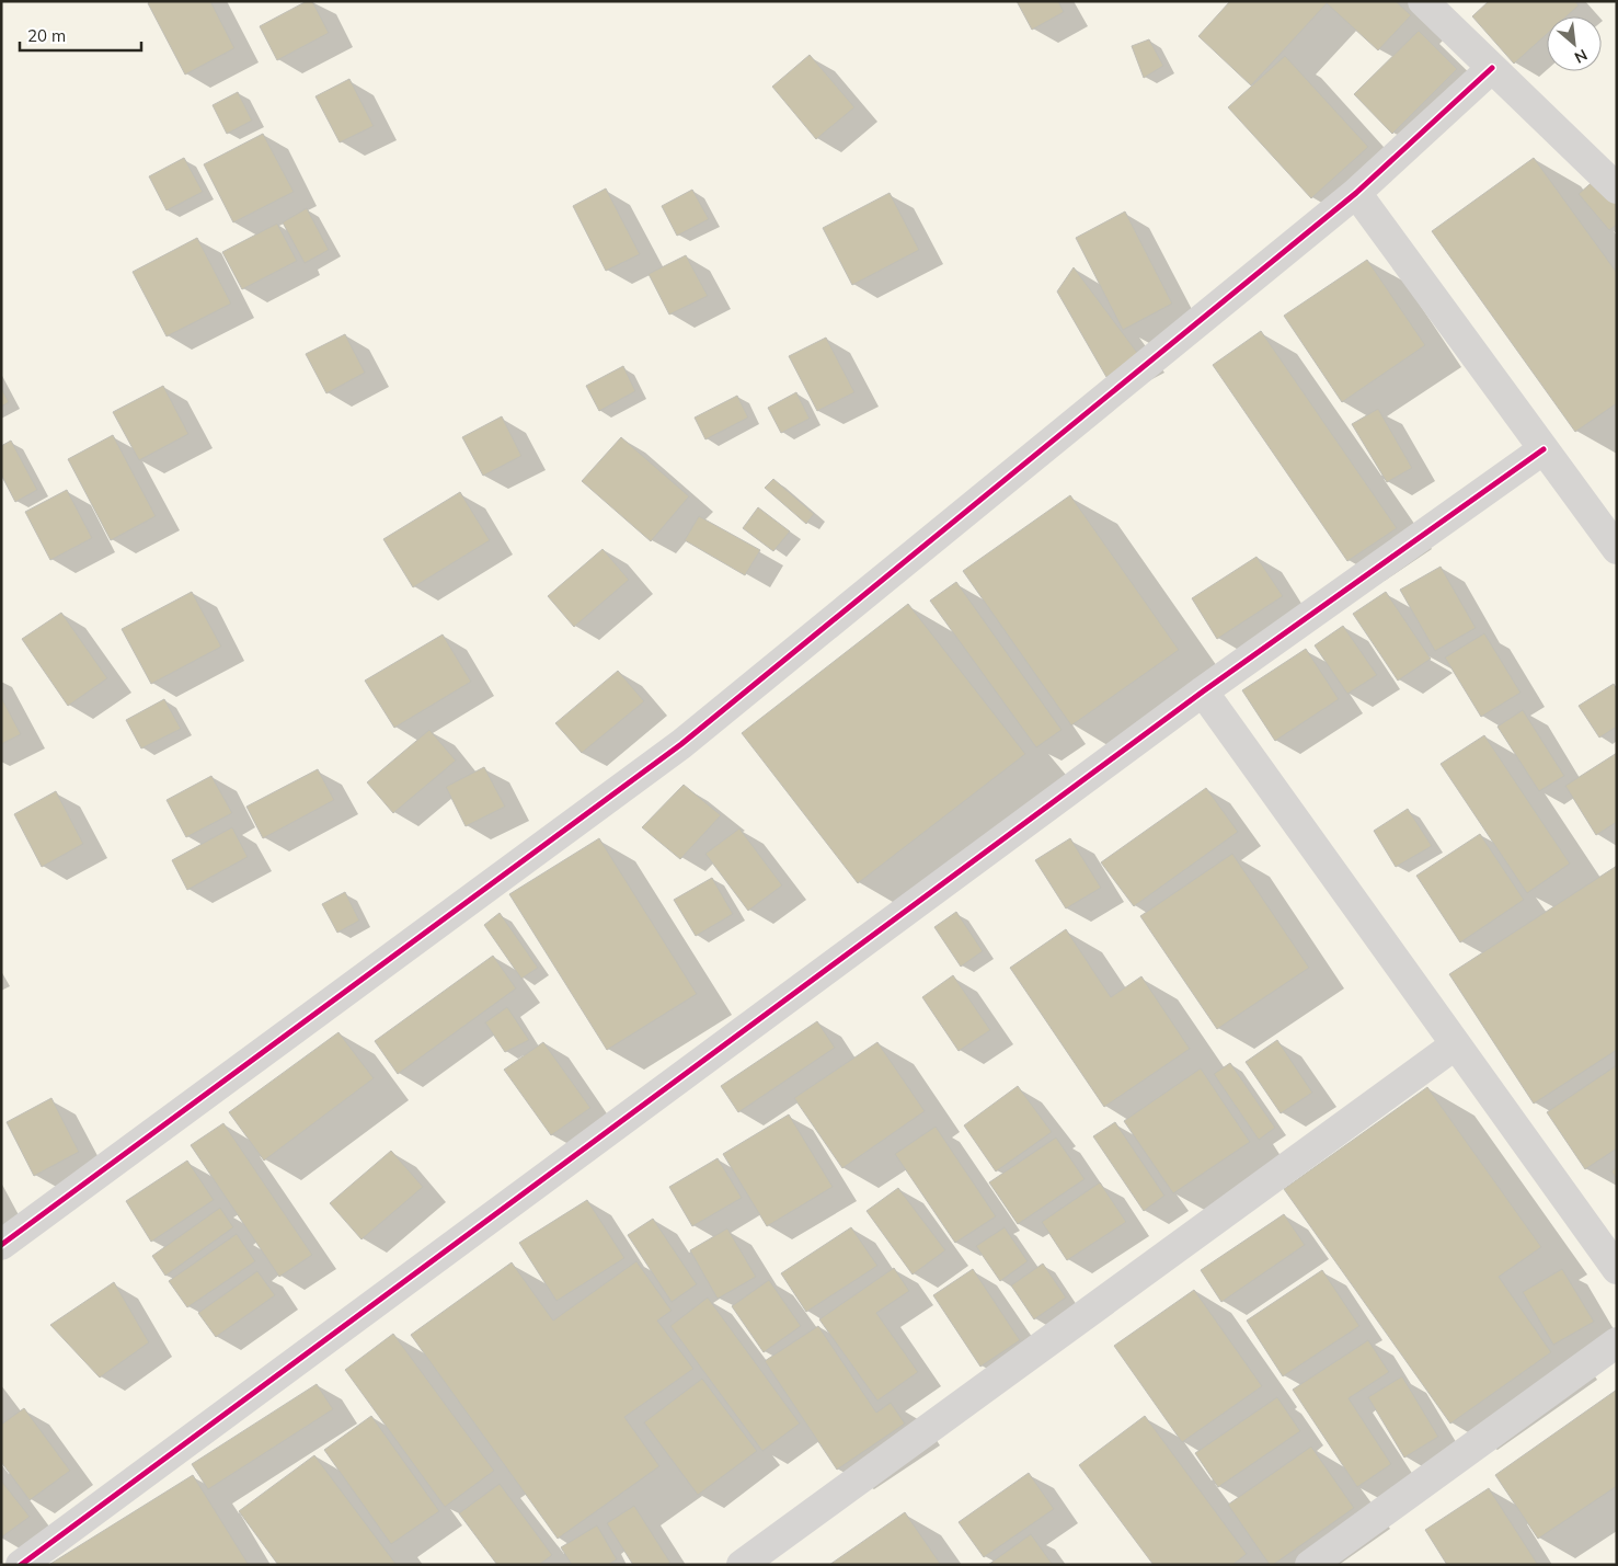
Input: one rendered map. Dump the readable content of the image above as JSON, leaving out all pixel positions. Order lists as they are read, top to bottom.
{
  "scale_bar": "20 m",
  "north": "bottom right"
}
